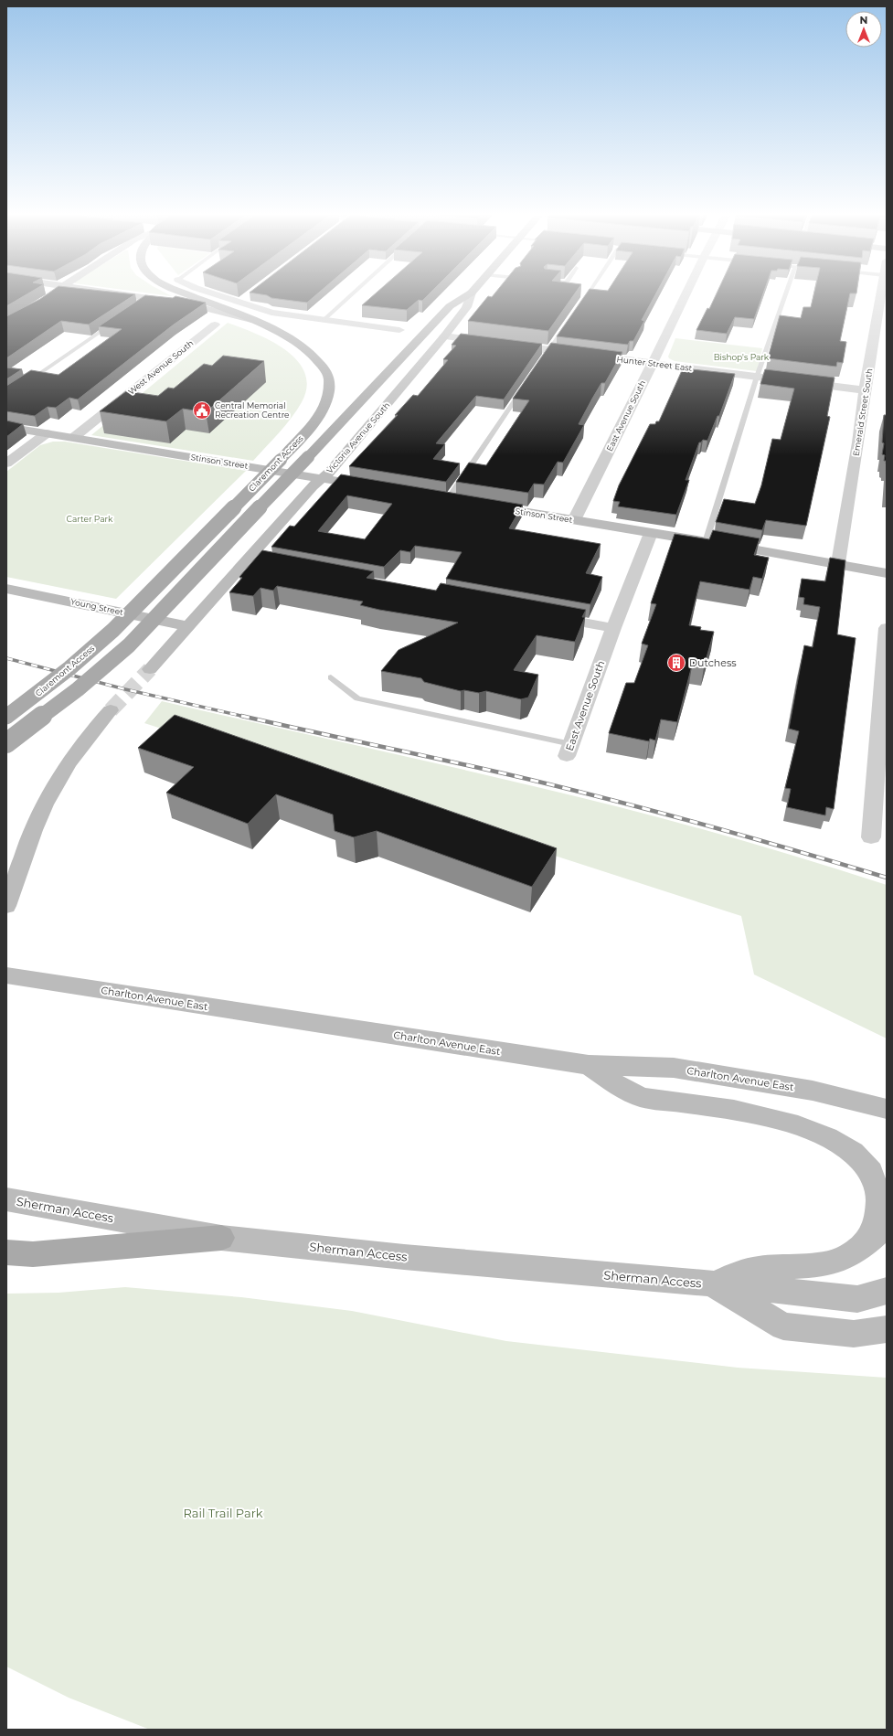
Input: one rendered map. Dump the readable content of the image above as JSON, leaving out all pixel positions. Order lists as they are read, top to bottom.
{
  "streets": {
    "main road": ["Claremont Access"],
    "street": [
      "Hunter Street East",
      "West Avenue South",
      "Emerald Street South",
      "East Avenue South",
      "Victoria Avenue South",
      "Stinson Street",
      "Young Street",
      "Charlton Avenue East",
      "Sherman Access"
    ]
  },
  "crossings": [
    ["Hunter Street East", "Emerald Street South"],
    ["Hunter Street East", "East Avenue South"],
    ["Hunter Street East", "Victoria Avenue South"],
    ["West Avenue South", "Stinson Street"],
    ["Emerald Street South", "Stinson Street"],
    ["East Avenue South", "Stinson Street"],
    ["Victoria Avenue South", "Stinson Street"],
    ["Victoria Avenue South", "Young Street"]
  ],
  "parks": ["Bishop's Park", "Carter Park", "Rail Trail Park"],
  "places": {
    "public building": ["Central Memorial Recreation Centre"],
    "building": ["Dutchess"]
  },
  "north": "top"
}
